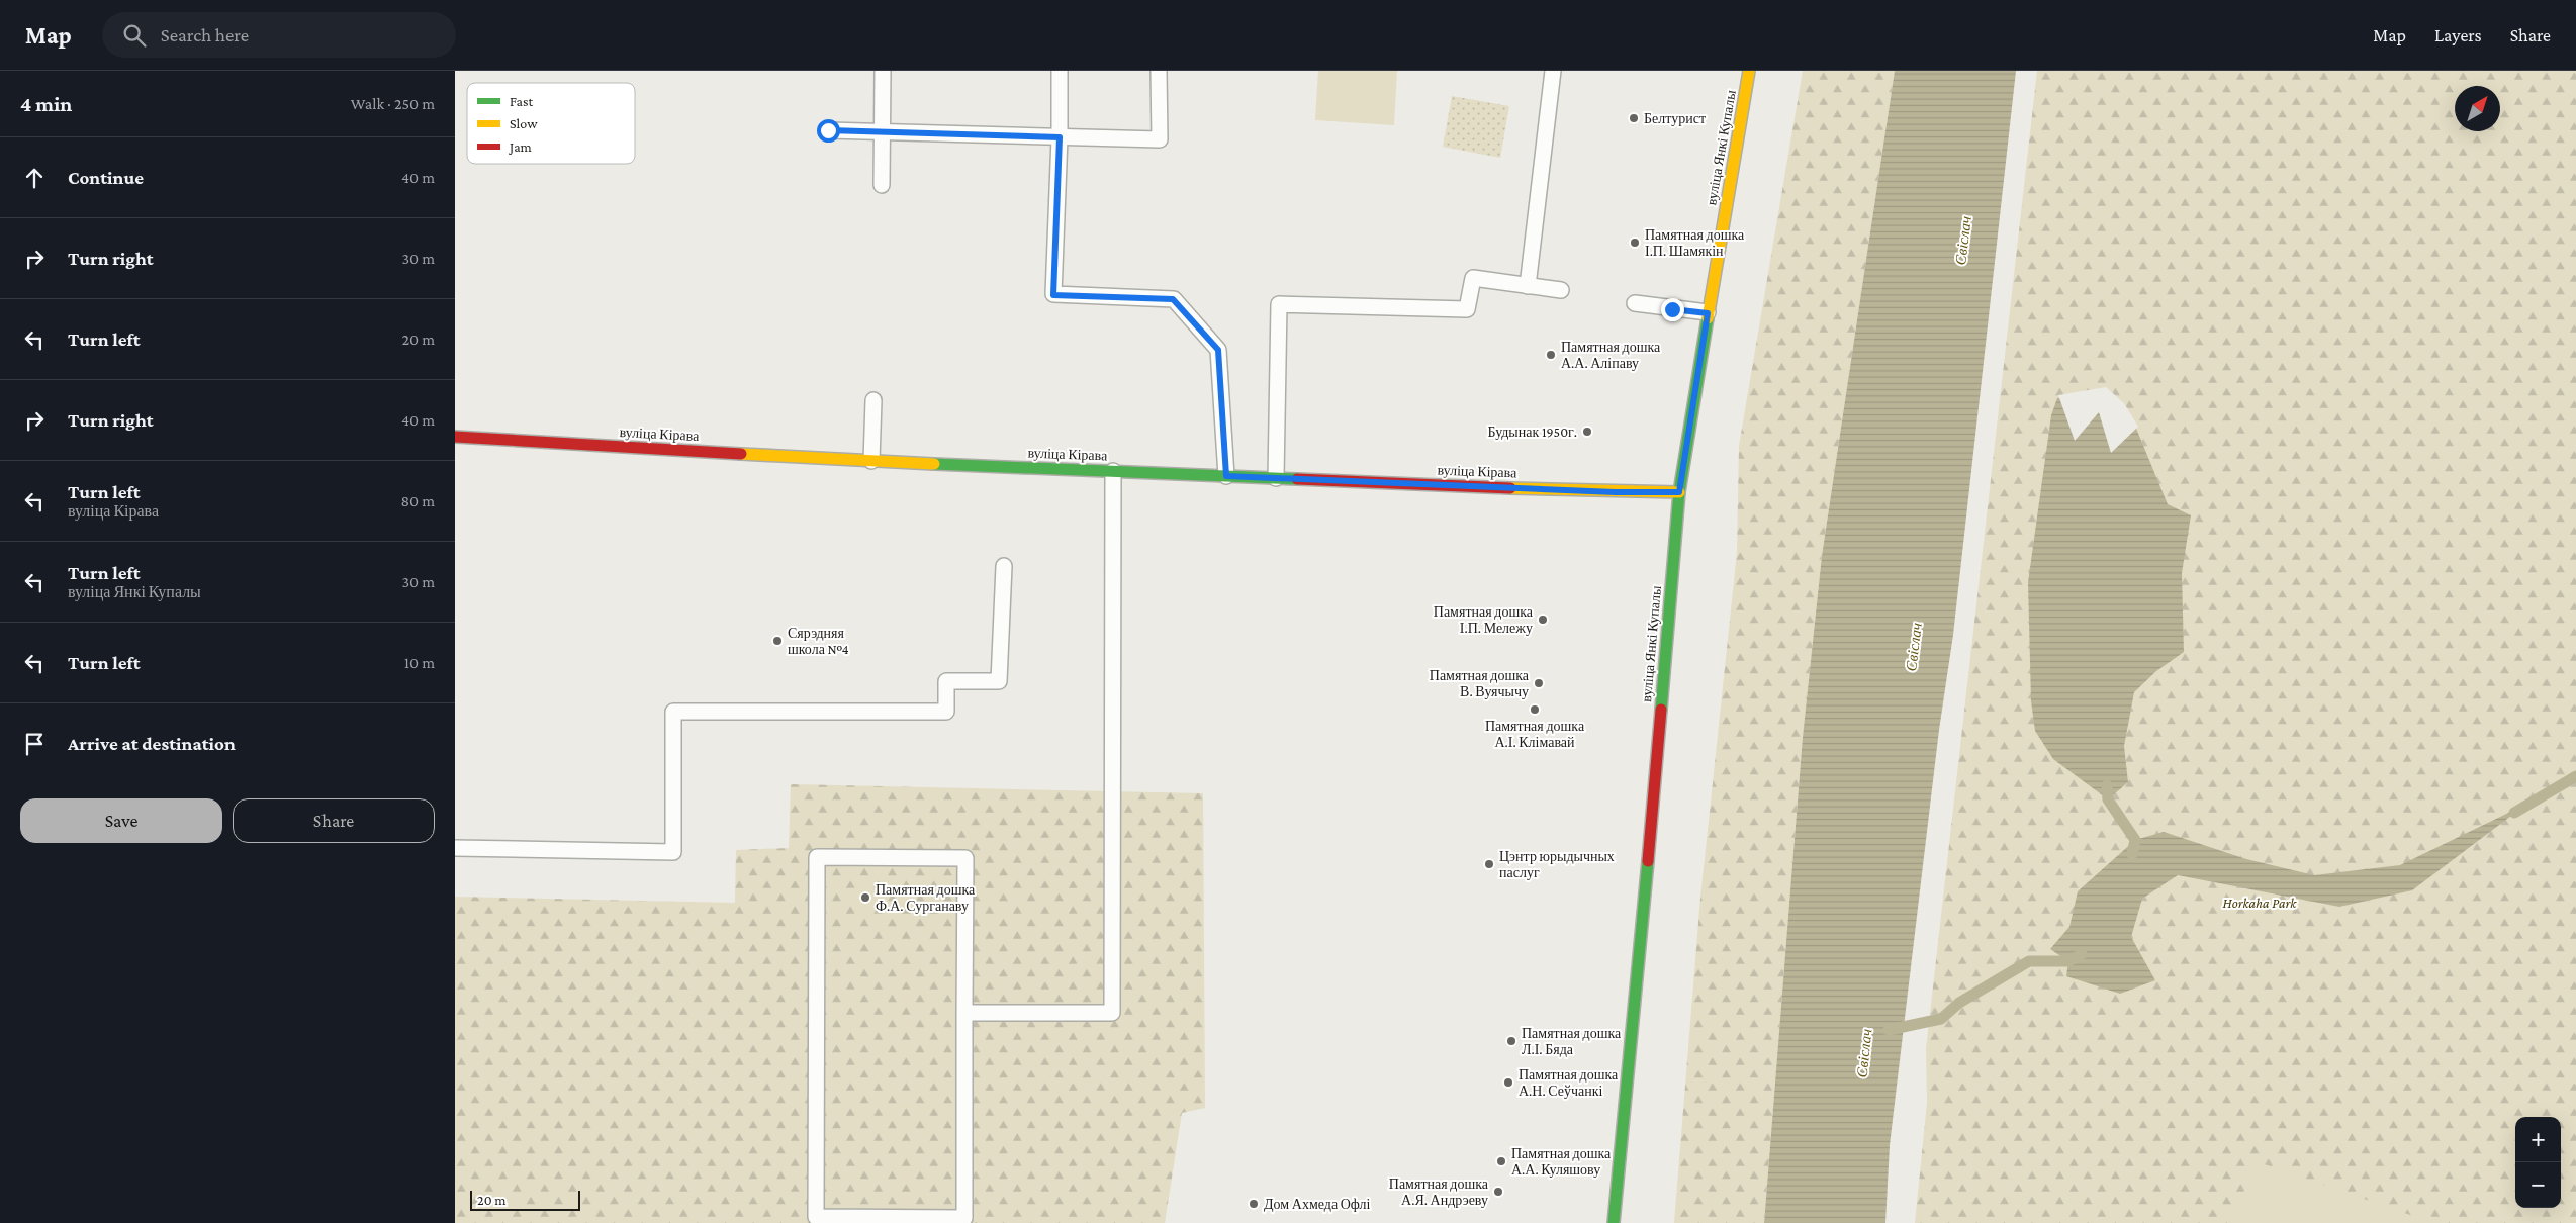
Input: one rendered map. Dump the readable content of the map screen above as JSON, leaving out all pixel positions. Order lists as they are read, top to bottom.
{
  "streets": {
    "street": ["вуліца Янкі Купалы", "вуліца Кірава"]
  },
  "crossings": [
    ["вуліца Янкі Купалы", "вуліца Кірава"]
  ],
  "water": ["Свіслач"],
  "parks": ["Horkaha Park"],
  "places": [
    "Белтурист",
    "Памятная дошка І.П. Шамякін",
    "Памятная дошка А.А. Аліпаву",
    "Будынак 1950г.",
    "Памятная дошка І.П. Мележу",
    "Сярэдняя школа №4",
    "Памятная дошка В. Вуячычу",
    "Памятная дошка А.І. Клімавай",
    "Цэнтр юрыдычных паслуг",
    "Памятная дошка Ф.А. Сурганаву",
    "Памятная дошка Л.І. Бяда",
    "Памятная дошка А.Н. Сеўчанкі",
    "Памятная дошка А.А. Куляшову",
    "Памятная дошка А.Я. Андрэеву",
    "Дом Ахмеда Офлі"
  ],
  "legend": ["Fast", "Slow", "Jam"],
  "scale_bar": "20 m",
  "north": "top right",
  "page": {
    "header": "Map",
    "search": "Search here",
    "nav": ["Map", "Layers", "Share"],
    "heading": ["4 min", "Walk · 250 m"],
    "list": [
      ["Continue", "40 m"],
      ["Turn right", "30 m"],
      ["Turn left", "20 m"],
      ["Turn right", "40 m"],
      ["Turn left", "вуліца Кірава", "80 m"],
      ["Turn left", "вуліца Янкі Купалы", "30 m"],
      ["Turn left", "10 m"],
      "Arrive at destination"
    ],
    "buttons": ["Save", "Share"],
    "map_buttons": ["+", "−"],
    "scale": "20 m"
  }
}
